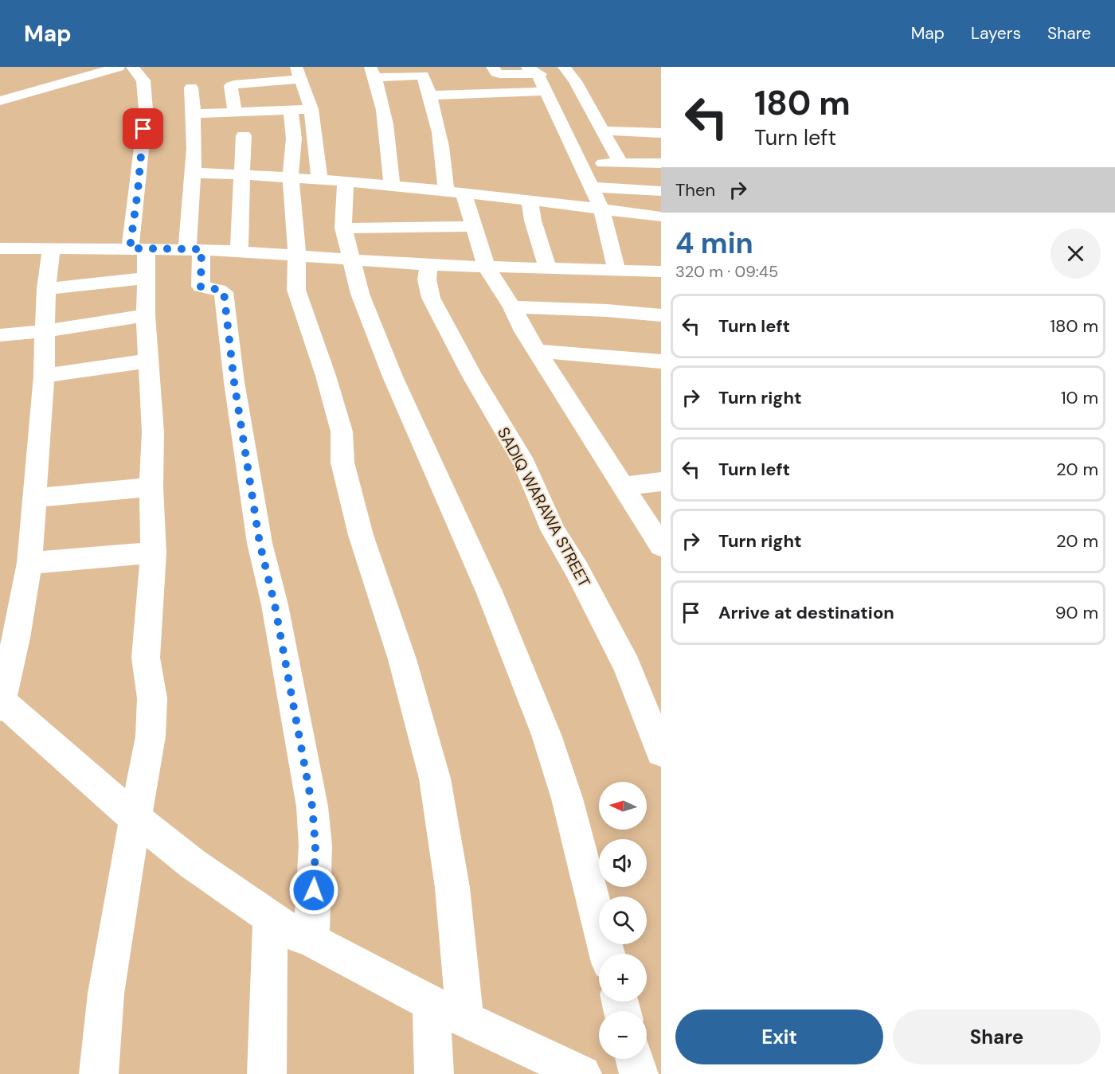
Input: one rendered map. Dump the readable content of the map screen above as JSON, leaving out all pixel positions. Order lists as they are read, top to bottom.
{
  "streets": {
    "street": ["SADIQ WARAWA STREET"]
  },
  "north": "left",
  "page": {
    "header": "Map",
    "nav": ["Map", "Layers", "Share"],
    "turn": ["180 m", "Turn left"],
    "then": "Then",
    "heading": ["4 min", "320 m · 09:45"],
    "list": [
      {
        "name": "Turn left",
        "value": "180 m"
      },
      {
        "name": "Turn right",
        "value": "10 m"
      },
      {
        "name": "Turn left",
        "value": "20 m"
      },
      {
        "name": "Turn right",
        "value": "20 m"
      },
      {
        "name": "Arrive at destination",
        "value": "90 m"
      }
    ],
    "map_buttons": ["+", "−"],
    "buttons": ["Exit", "Share"]
  }
}
